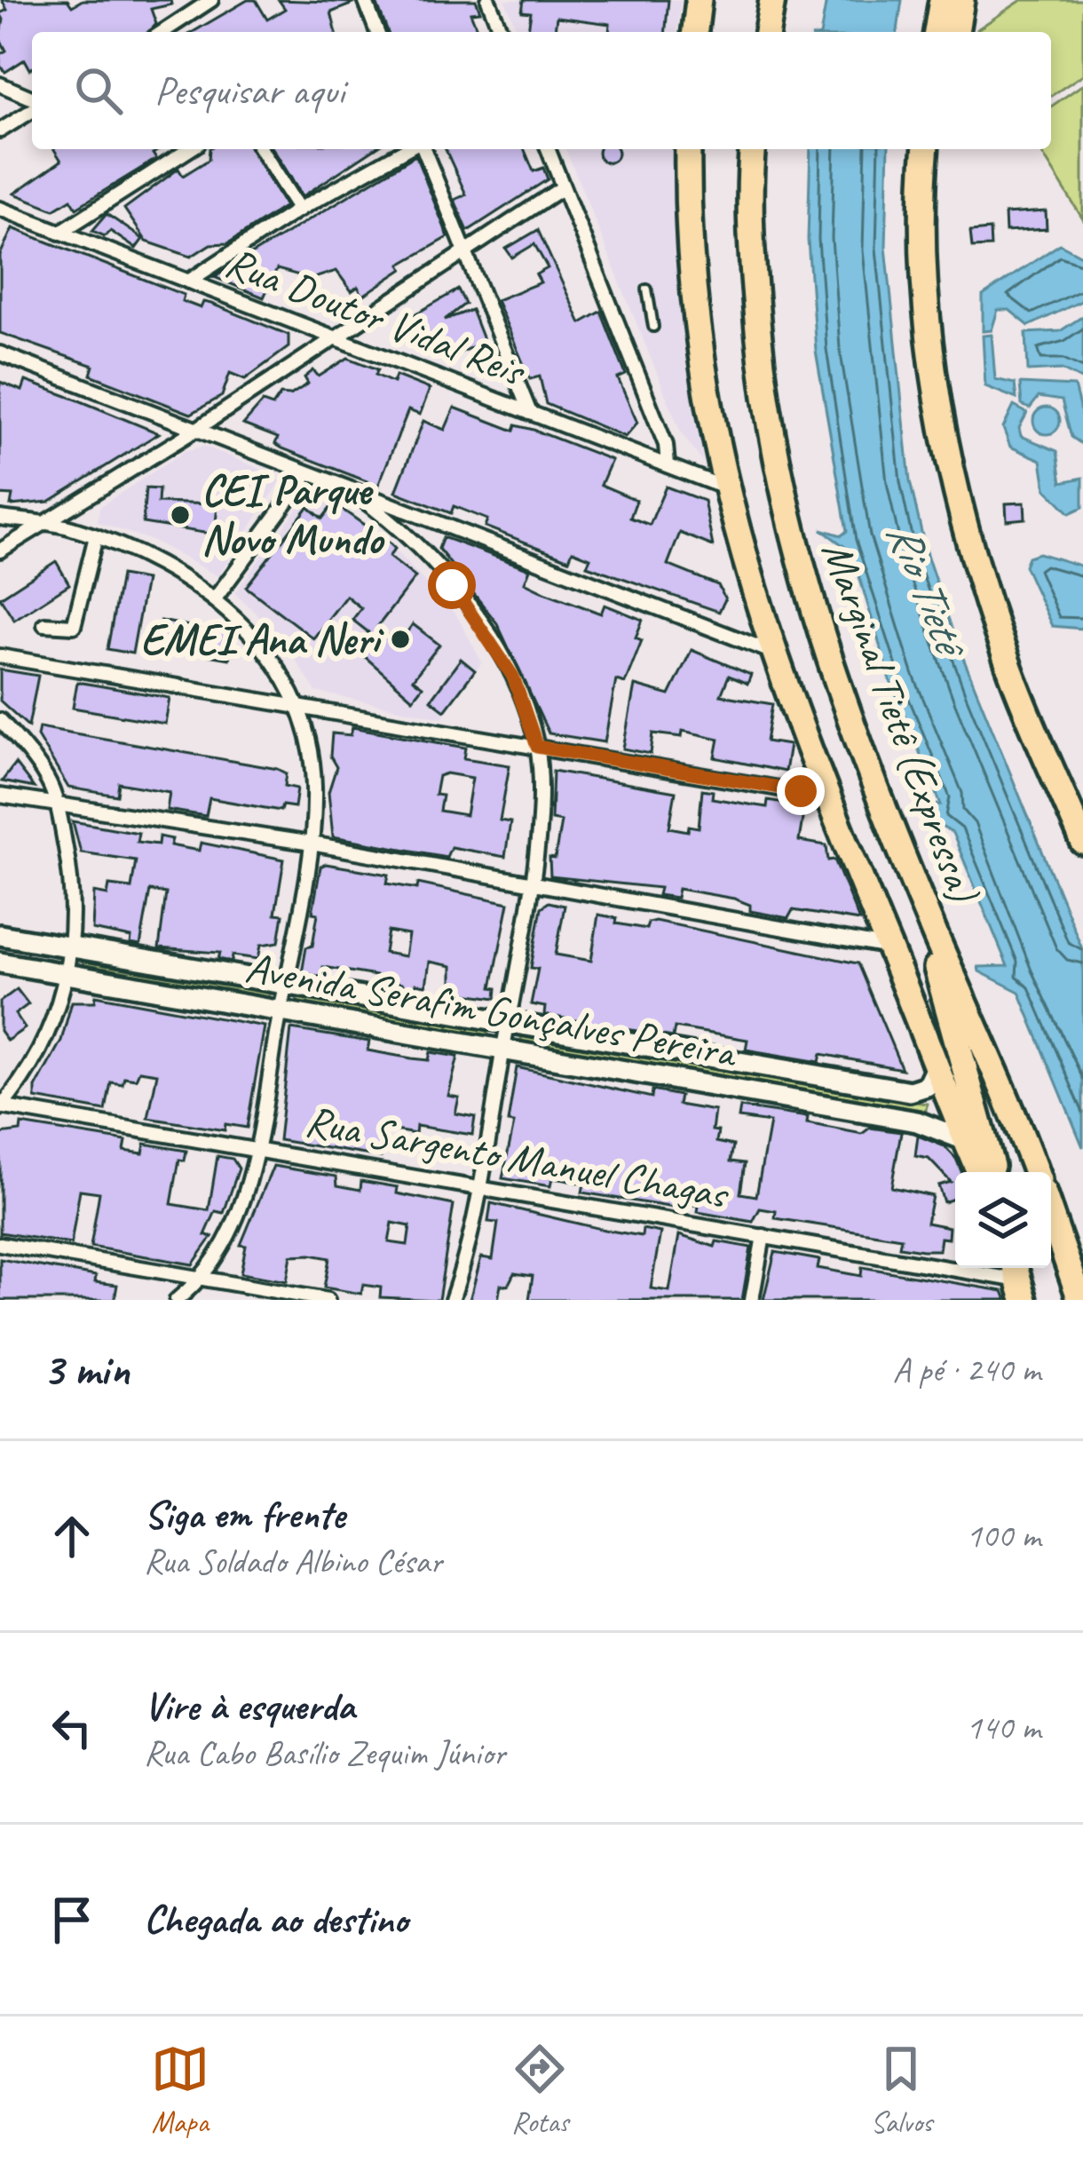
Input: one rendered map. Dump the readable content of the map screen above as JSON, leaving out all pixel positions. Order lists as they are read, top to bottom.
{
  "streets": {
    "highway": ["Marginal Tietê (Expressa)"],
    "main road": ["Avenida Serafim Gonçalves Pereira"],
    "street": ["Rua Doutor Vidal Reis", "Rua Sargento Manuel Chagas"]
  },
  "water": ["Rio Tietê"],
  "places": ["CEI Parque Novo Mundo", "EMEI Ana Neri"],
  "page": {
    "search": "Pesquisar aqui",
    "heading": ["3 min", "A pé · 240 m"],
    "list": [
      ["Siga em frente", "Rua Soldado Albino César", "100 m"],
      ["Vire à esquerda", "Rua Cabo Basílio Zequim Júnior", "140 m"],
      "Chegada ao destino"
    ],
    "nav": ["Mapa", "Rotas", "Salvos"]
  }
}
